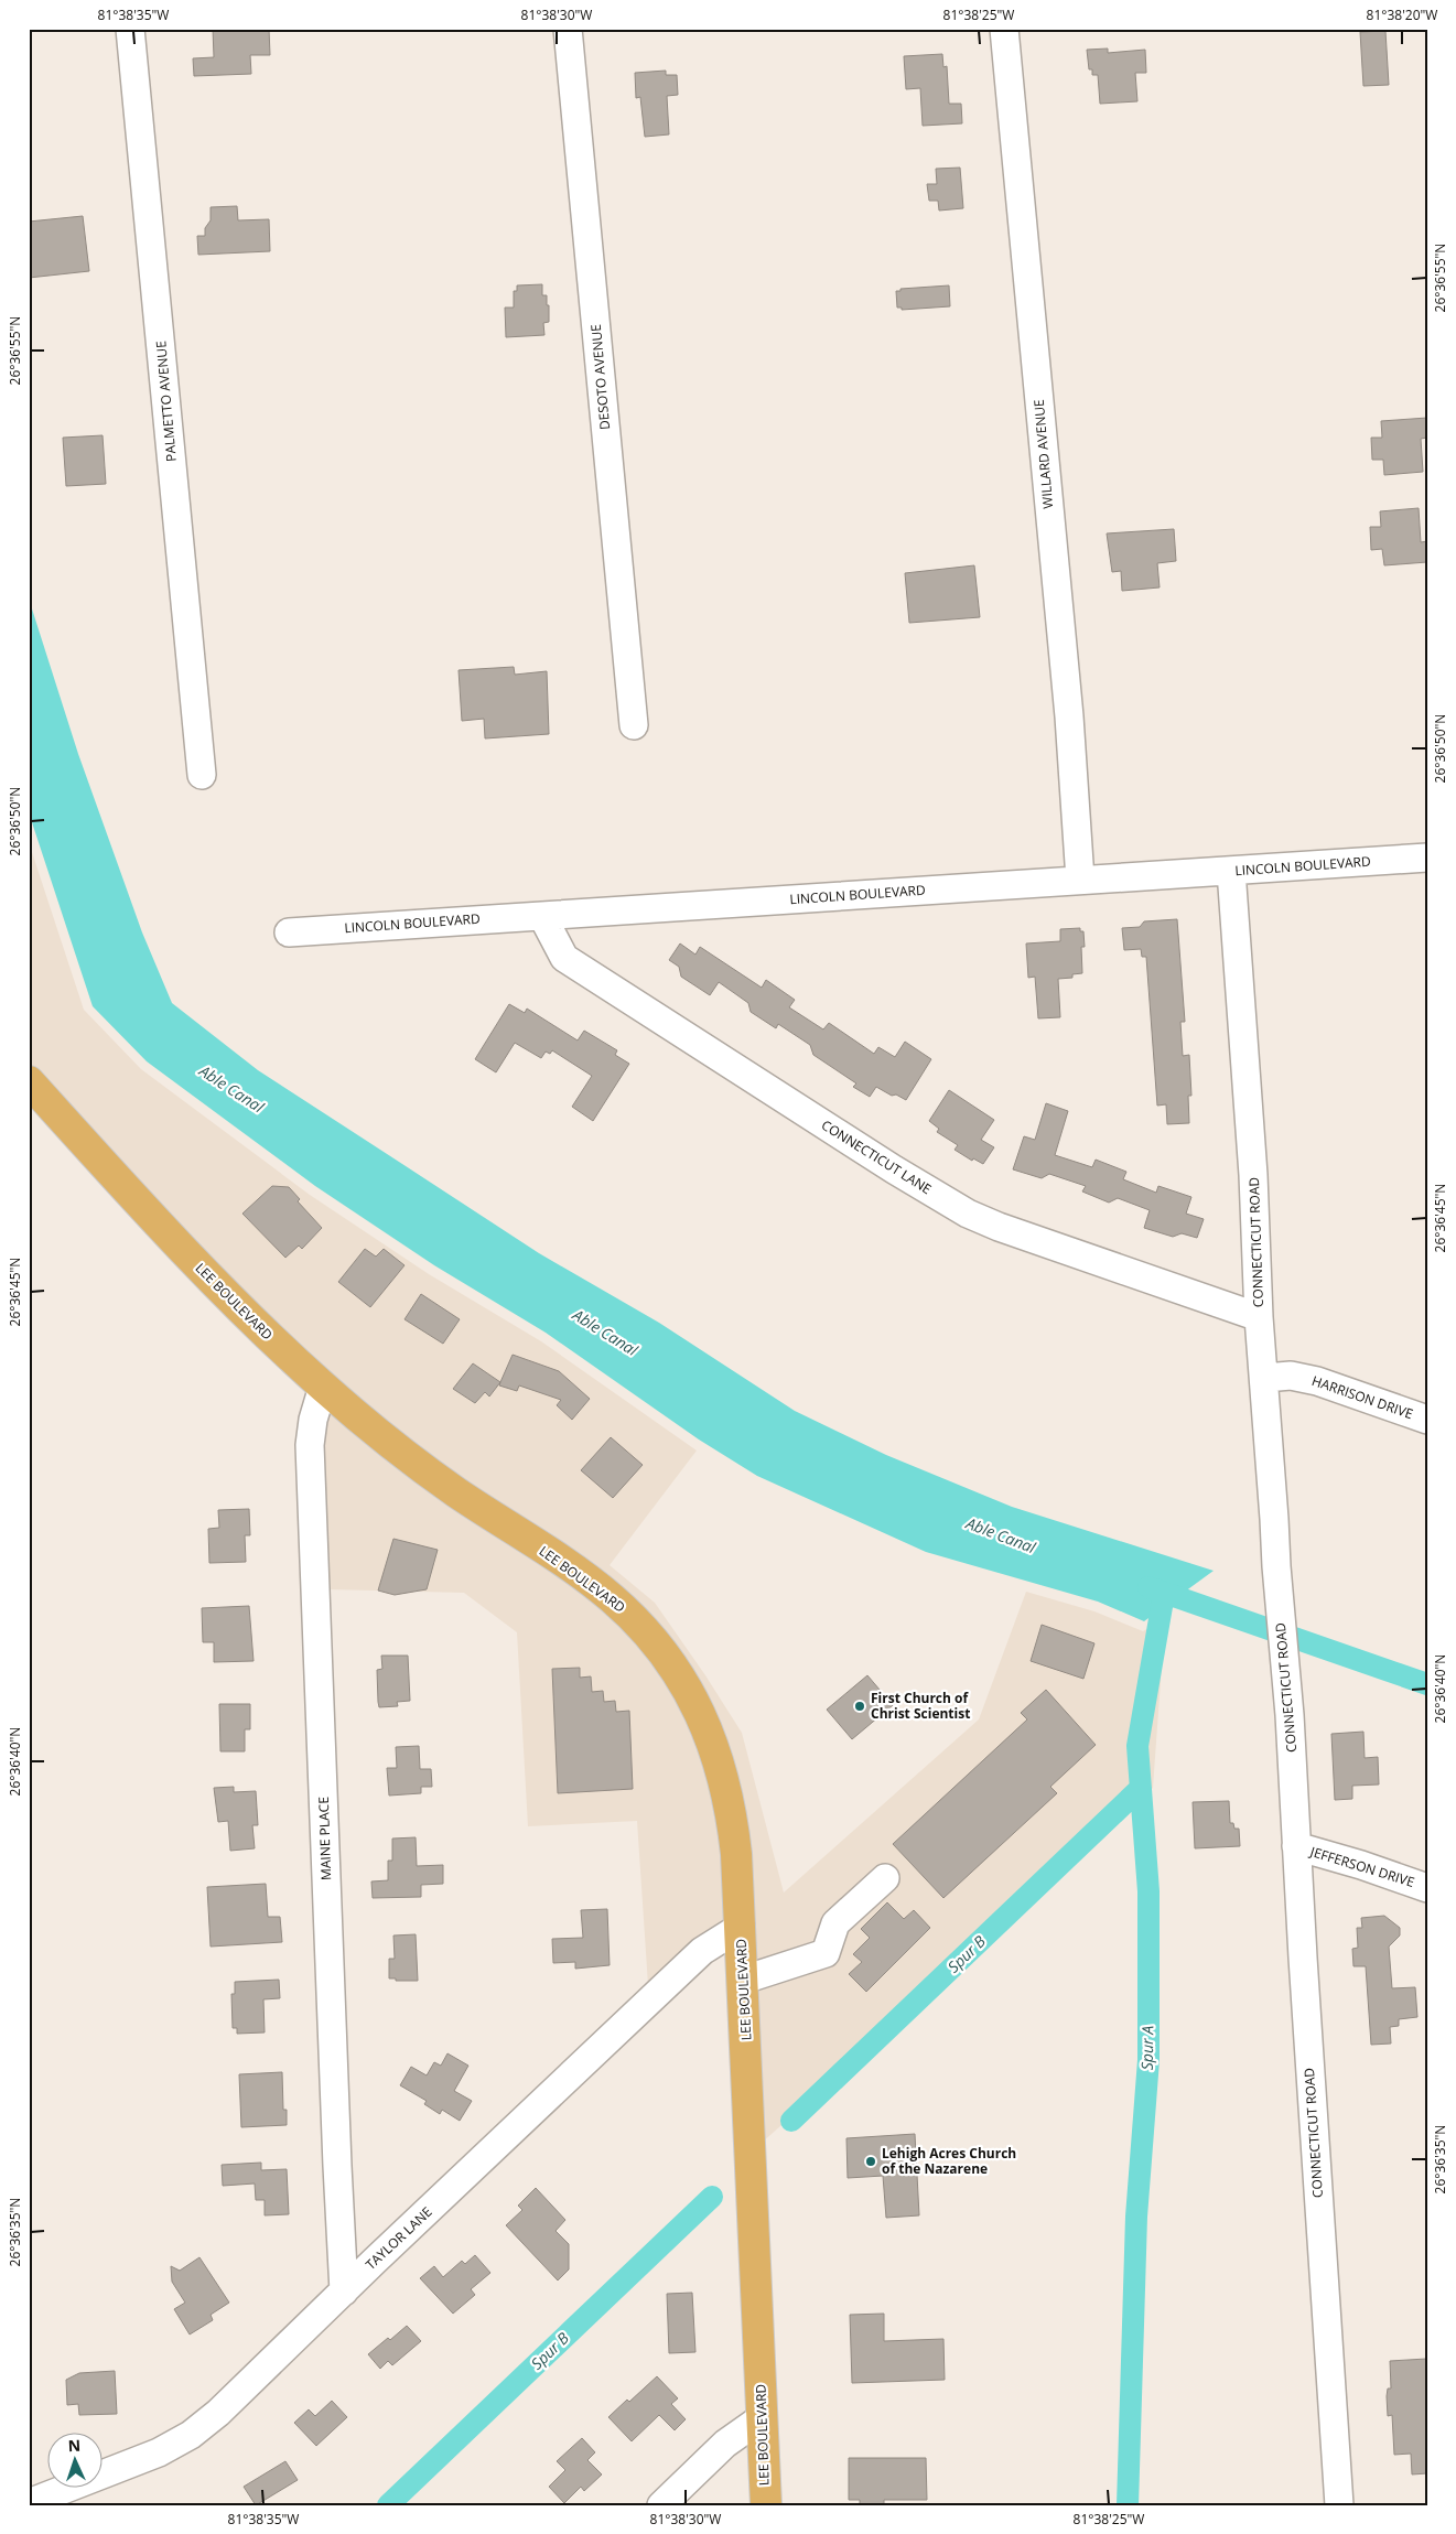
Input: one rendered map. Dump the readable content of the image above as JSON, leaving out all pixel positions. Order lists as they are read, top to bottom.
{
  "streets": {
    "main road": ["LEE BOULEVARD"],
    "street": [
      "DESOTO AVENUE",
      "PALMETTO AVENUE",
      "WILLARD AVENUE",
      "LINCOLN BOULEVARD",
      "CONNECTICUT LANE",
      "CONNECTICUT ROAD",
      "HARRISON DRIVE",
      "MAINE PLACE",
      "JEFFERSON DRIVE",
      "TAYLOR LANE"
    ]
  },
  "crossings": [
    ["WILLARD AVENUE", "LINCOLN BOULEVARD"],
    ["LINCOLN BOULEVARD", "CONNECTICUT LANE"],
    ["LINCOLN BOULEVARD", "CONNECTICUT ROAD"],
    ["CONNECTICUT LANE", "CONNECTICUT ROAD"],
    ["CONNECTICUT ROAD", "HARRISON DRIVE"],
    ["CONNECTICUT ROAD", "JEFFERSON DRIVE"],
    ["LEE BOULEVARD", "MAINE PLACE"],
    ["LEE BOULEVARD", "TAYLOR LANE"],
    ["MAINE PLACE", "TAYLOR LANE"]
  ],
  "water": ["Able Canal", "Spur B", "Spur A"],
  "places": ["First Church of Christ Scientist", "Lehigh Acres Church of the Nazarene"],
  "north": "top",
  "coordinates": [
    "81°38'35\"W",
    "81°38'30\"W",
    "81°38'25\"W",
    "81°38'20\"W",
    "26°36'55\"N",
    "26°36'50\"N",
    "26°36'45\"N",
    "26°36'40\"N",
    "26°36'35\"N"
  ]
}
